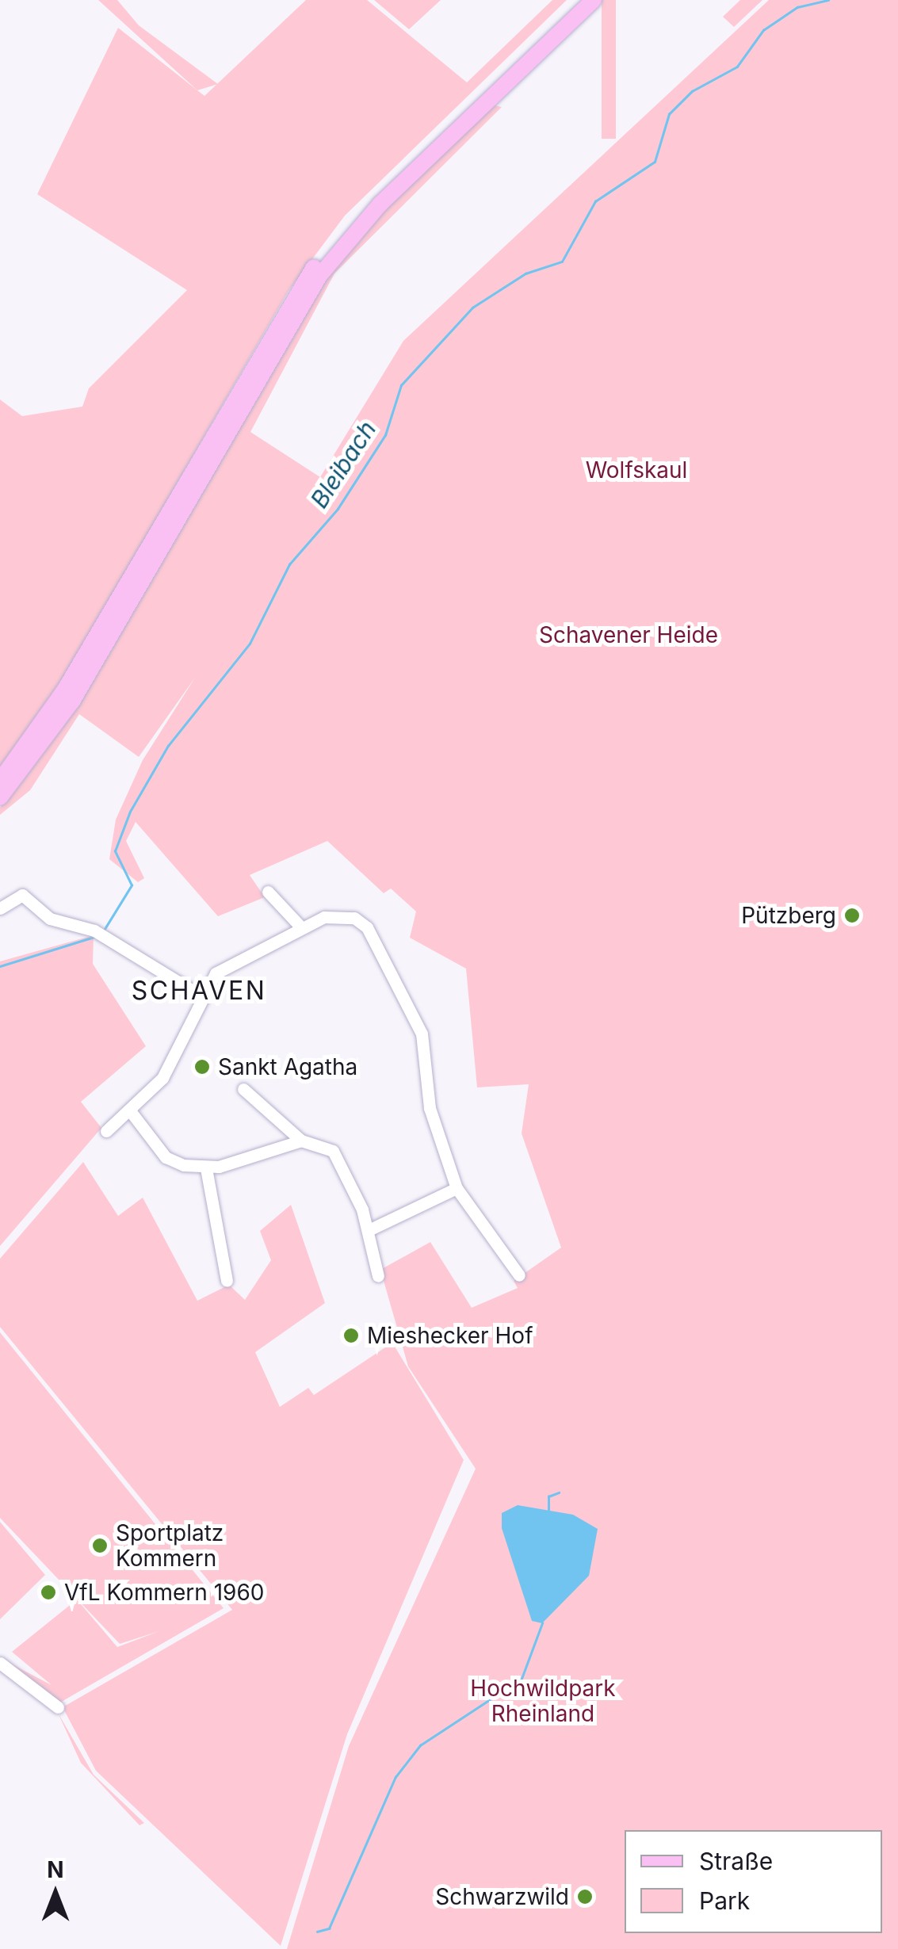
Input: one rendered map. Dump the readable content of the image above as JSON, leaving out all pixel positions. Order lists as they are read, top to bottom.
{
  "districts": ["SCHAVEN"],
  "water": ["Bleibach"],
  "parks": ["Wolfskaul", "Schavener Heide", "Hochwildpark Rheinland"],
  "places": [
    "Pützberg",
    "Sankt Agatha",
    "Mieshecker Hof",
    "Sportplatz Kommern",
    "VfL Kommern 1960",
    "Schwarzwild"
  ],
  "legend": ["Straße", "Park"],
  "north": "top"
}
